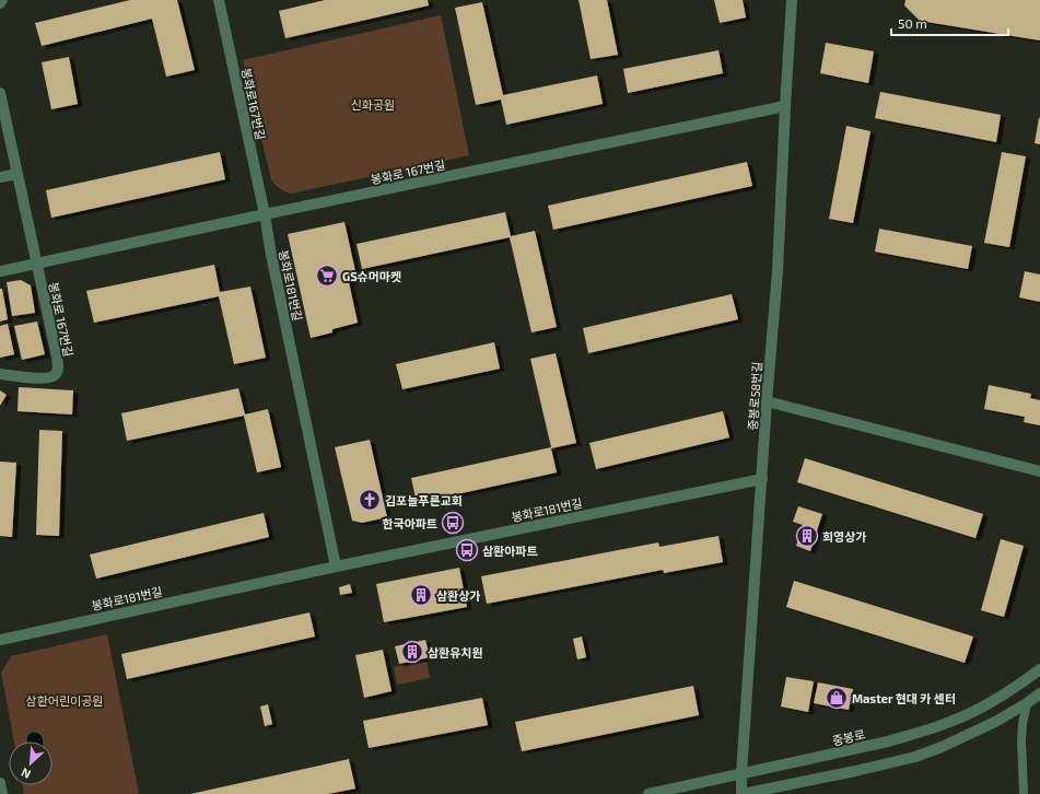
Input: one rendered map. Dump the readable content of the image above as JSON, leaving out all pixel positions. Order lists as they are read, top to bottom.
{
  "streets": {
    "street": [
      "봉화로167번길",
      "봉화로 167번길",
      "봉화로181번길",
      "중봉로58번길",
      "중봉로"
    ]
  },
  "crossings": [
    ["봉화로167번길", "봉화로 167번길"],
    ["봉화로167번길", "봉화로181번길"],
    ["봉화로 167번길", "봉화로181번길"],
    ["봉화로 167번길", "중봉로58번길"],
    ["봉화로181번길", "중봉로58번길"],
    ["중봉로58번길", "중봉로"]
  ],
  "parks": ["신화공원", "삼환어린이공원"],
  "places": {
    "supermarket": ["GS슈머마켓"],
    "church": ["김포늘푸른교회"],
    "bus stop": ["한국아파트", "삼환아파트"],
    "building": ["희영상가", "삼환상가", "삼환유치원"],
    "shop": ["Master 현대 카 센터"]
  },
  "scale_bar": "50 m",
  "north": "bottom left"
}
